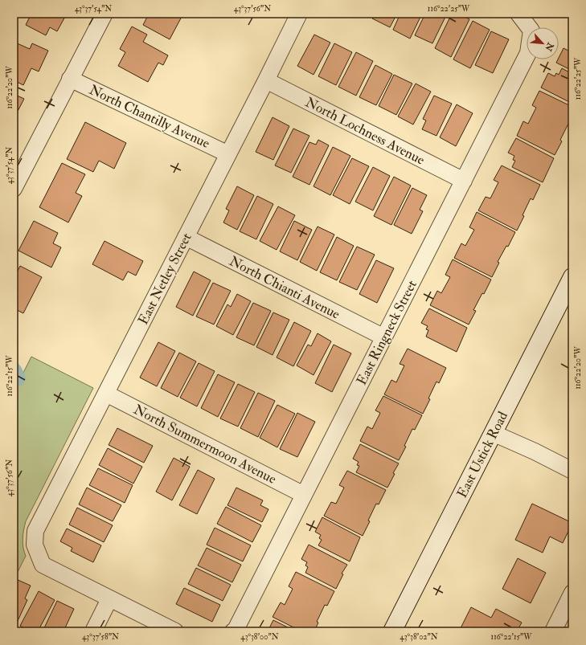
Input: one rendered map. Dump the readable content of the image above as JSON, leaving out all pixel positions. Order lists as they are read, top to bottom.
{
  "streets": {
    "main road": ["East Ustick Road"],
    "street": [
      "North Chantilly Avenue",
      "North Lochness Avenue",
      "East Netley Street",
      "North Chianti Avenue",
      "East Ringneck Street",
      "North Summermoon Avenue"
    ]
  },
  "crossings": [
    ["North Chantilly Avenue", "East Netley Street"],
    ["North Lochness Avenue", "East Netley Street"],
    ["North Lochness Avenue", "East Ringneck Street"],
    ["East Netley Street", "North Chianti Avenue"],
    ["East Netley Street", "North Summermoon Avenue"],
    ["North Chianti Avenue", "East Ringneck Street"],
    ["East Ringneck Street", "North Summermoon Avenue"]
  ],
  "north": "bottom right",
  "coordinates": [
    "43°37'54\"N",
    "43°37'56\"N",
    "116°22'25\"W",
    "116°22'20\"W",
    "116°22'15\"W",
    "43°37'58\"N",
    "43°38'00\"N",
    "43°38'02\"N"
  ]
}
